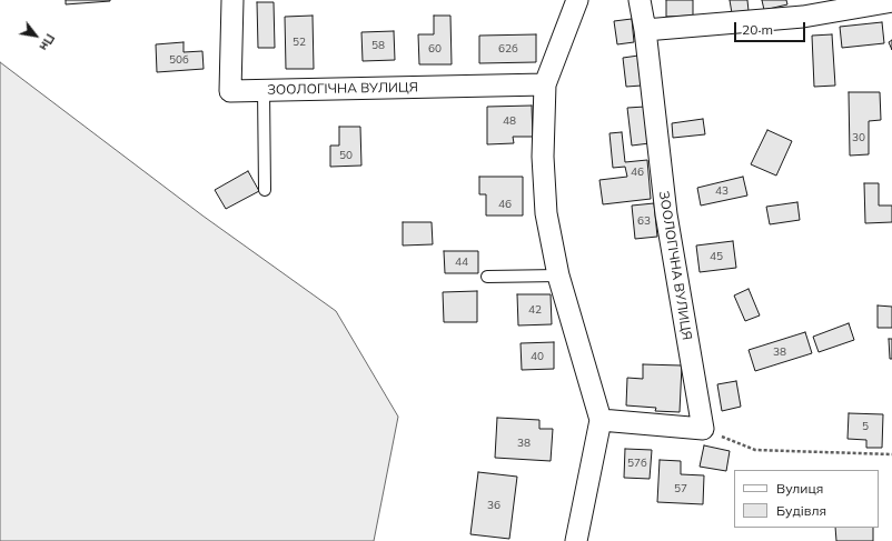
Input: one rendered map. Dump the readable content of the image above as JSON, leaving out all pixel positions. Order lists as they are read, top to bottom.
{
  "streets": {
    "street": ["ЗООЛОГІЧНА ВУЛИЦЯ"]
  },
  "house_numbers": [
    "52",
    "58",
    "60",
    "62б",
    "50б",
    "48",
    "30",
    "50",
    "46",
    "43",
    "46",
    "63",
    "45",
    "44",
    "42",
    "38",
    "40",
    "5",
    "38",
    "57б",
    "57",
    "36"
  ],
  "legend": ["Вулиця", "Будівля"],
  "scale_bar": "20 m",
  "north": "bottom right"
}
